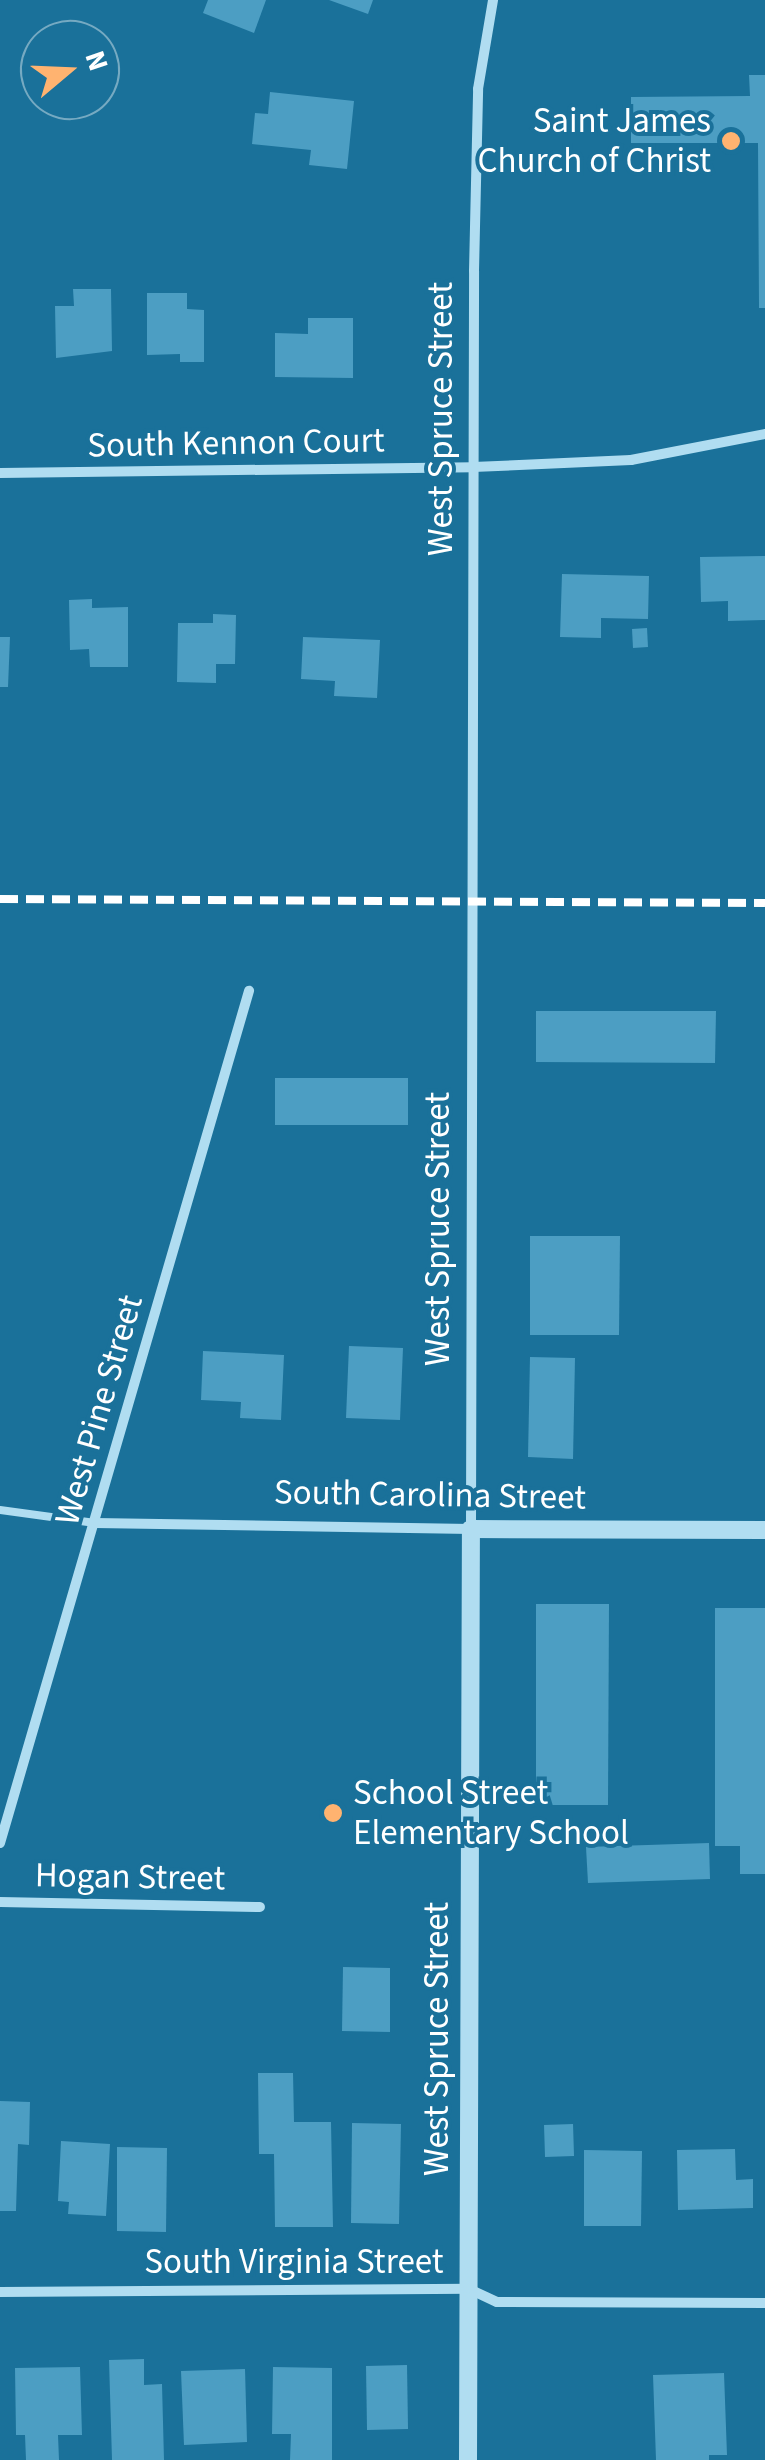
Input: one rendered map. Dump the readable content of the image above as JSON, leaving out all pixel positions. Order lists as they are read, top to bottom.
{
  "streets": {
    "street": [
      "West Spruce Street",
      "South Kennon Court",
      "West Pine Street",
      "South Carolina Street",
      "Hogan Street",
      "South Virginia Street"
    ]
  },
  "crossings": [
    ["West Spruce Street", "South Kennon Court"],
    ["West Spruce Street", "South Carolina Street"],
    ["West Spruce Street", "South Virginia Street"],
    ["West Pine Street", "South Carolina Street"]
  ],
  "places": ["Saint James Church of Christ", "School Street Elementary School"],
  "north": "right"
}
